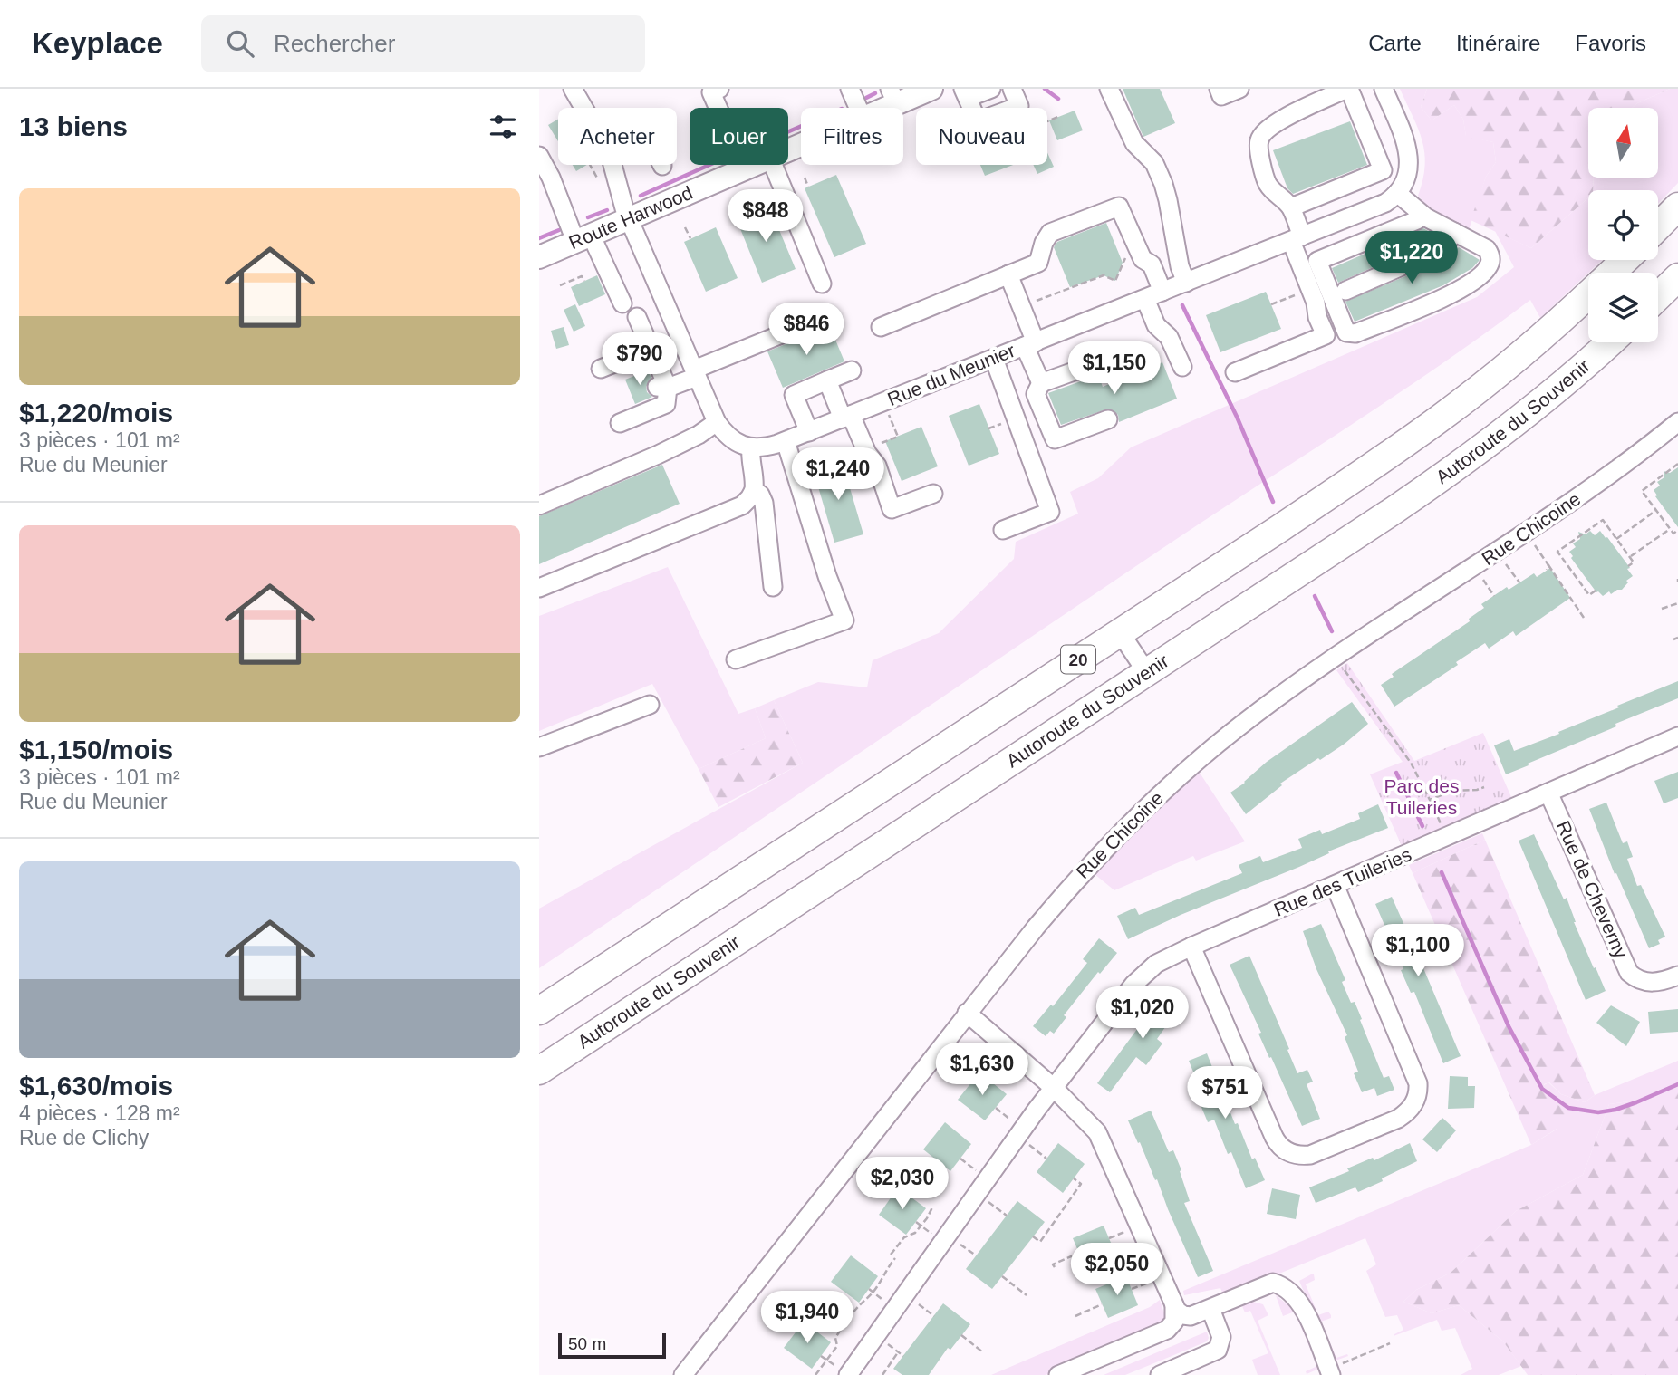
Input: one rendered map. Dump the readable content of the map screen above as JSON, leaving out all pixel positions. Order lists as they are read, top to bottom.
{
  "streets": {
    "highway": ["Autoroute du Souvenir", "20"],
    "main road": ["Route Harwood"],
    "street": [
      "Rue du Meunier",
      "Rue Chicoine",
      "Rue des Tuileries",
      "Rue de Cheverny"
    ]
  },
  "crossings": [
    ["Rue des Tuileries", "Rue de Cheverny"]
  ],
  "parks": ["Parc des Tuileries"],
  "scale_bar": "50 m",
  "north": "top",
  "page": {
    "header": "Keyplace",
    "search": "Rechercher",
    "nav": ["Carte", "Itinéraire", "Favoris"],
    "heading": "13 biens",
    "chip": [
      "Acheter",
      "Louer",
      "Filtres",
      "Nouveau"
    ],
    "list": [
      {
        "name": "$1,220/mois",
        "note": "3 pièces · 101 m² · Rue du Meunier"
      },
      {
        "name": "$1,150/mois",
        "note": "3 pièces · 101 m² · Rue du Meunier"
      },
      {
        "name": "$1,630/mois",
        "note": "4 pièces · 128 m² · Rue de Clichy"
      }
    ],
    "price": [
      "$848",
      "$1,220",
      "$846",
      "$790",
      "$1,150",
      "$1,240",
      "$1,100",
      "$1,020",
      "$1,630",
      "$751",
      "$2,030",
      "$2,050",
      "$1,940"
    ],
    "scale": "50 m"
  }
}
